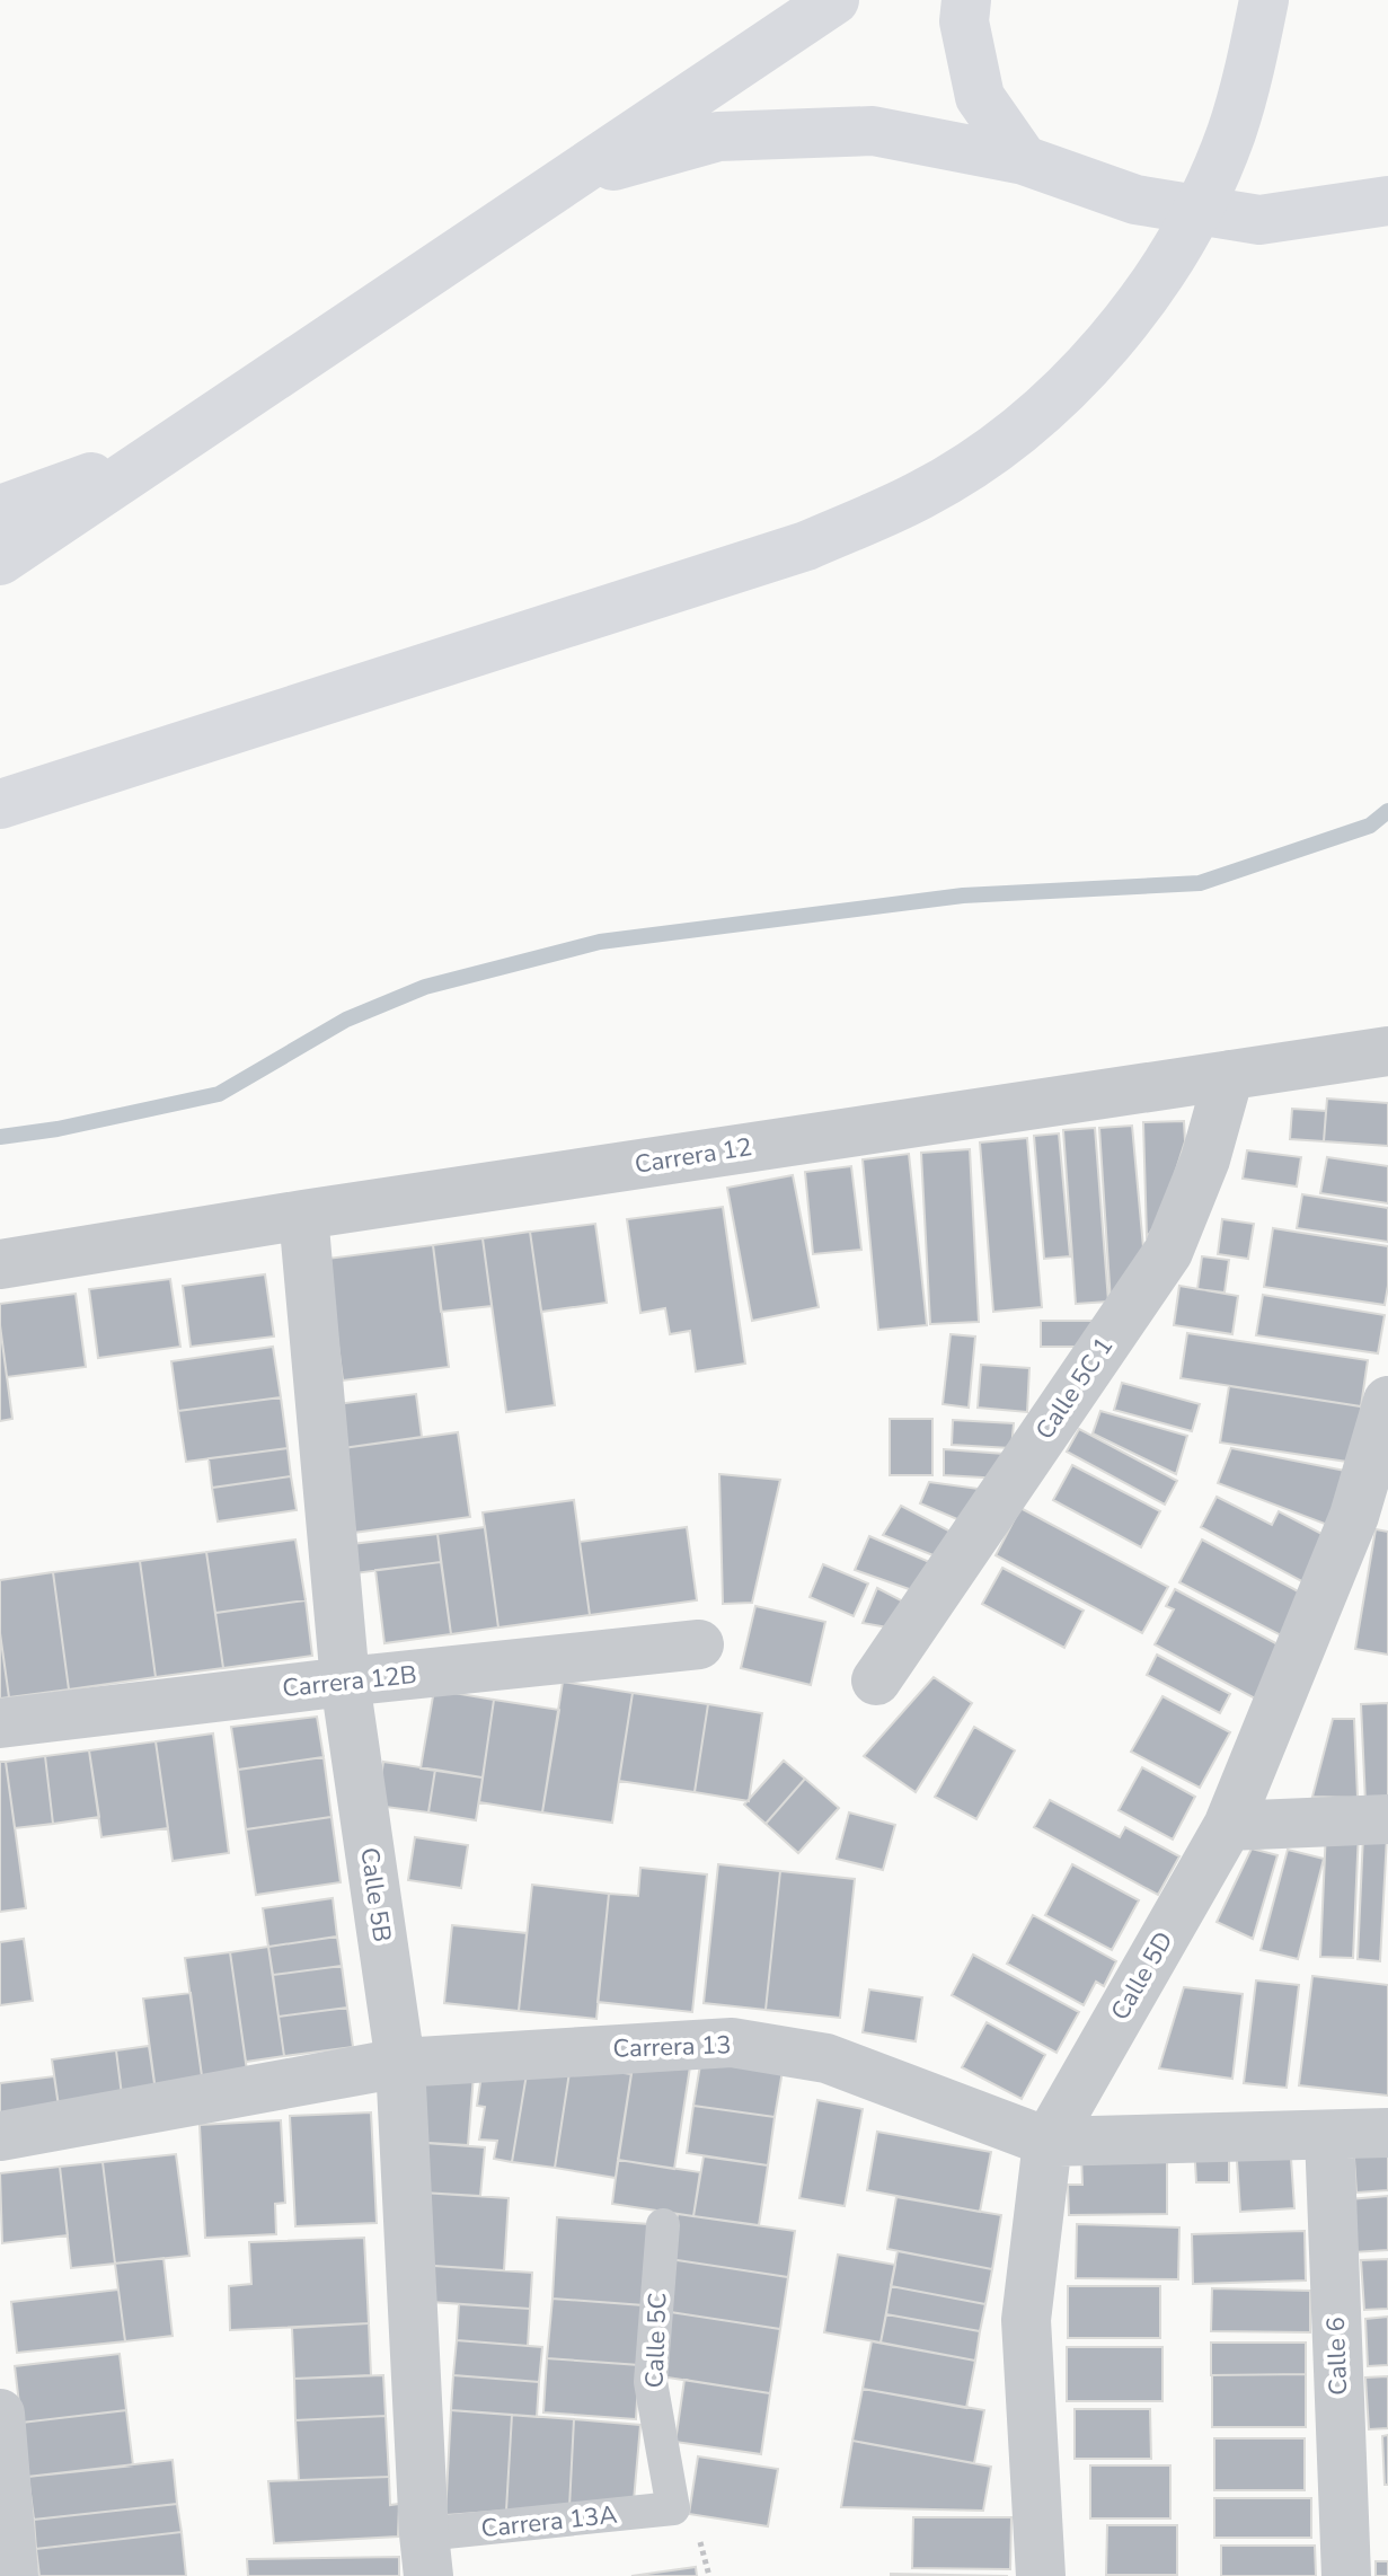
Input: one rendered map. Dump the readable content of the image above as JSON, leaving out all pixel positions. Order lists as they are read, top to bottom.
{
  "streets": {
    "street": [
      "Carrera 12",
      "Calle 5C 1",
      "Carrera 12B",
      "Calle 5B",
      "Calle 5D",
      "Carrera 13",
      "Calle 6"
    ],
    "lane": ["Calle 5C", "Carrera 13A"]
  },
  "crossings": [
    ["Carrera 12", "Calle 5C 1"],
    ["Carrera 12", "Calle 5B"],
    ["Carrera 12B", "Calle 5B"],
    ["Calle 5B", "Carrera 13"],
    ["Calle 5B", "Carrera 13A"],
    ["Calle 5D", "Carrera 13"],
    ["Carrera 13", "Calle 6"],
    ["Calle 5C", "Carrera 13A"]
  ]
}
